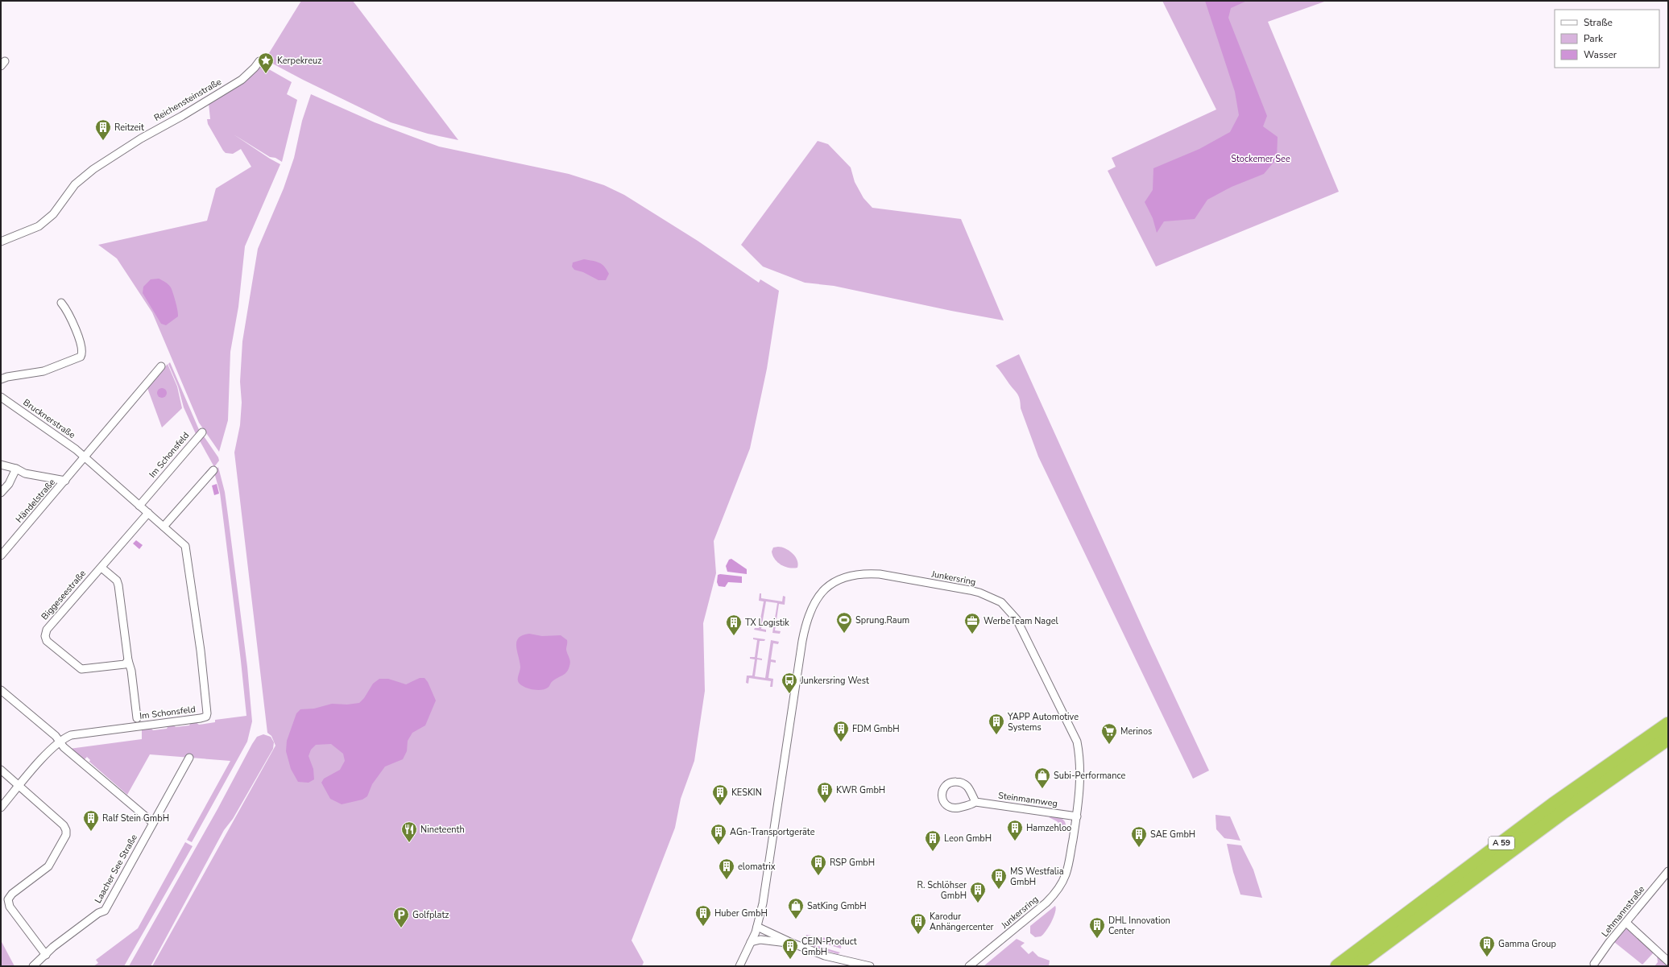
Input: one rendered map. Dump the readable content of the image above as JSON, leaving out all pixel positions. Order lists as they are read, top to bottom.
{
  "streets": {
    "highway": ["A 59"],
    "street": [
      "Reichensteinstraße",
      "Brucknerstraße",
      "Im Schonsfeld",
      "Händelstraße",
      "Junkersring",
      "Biggeseestraße",
      "Steinmannweg",
      "Laacher See Straße",
      "Lehmannstraße"
    ]
  },
  "crossings": [
    ["Brucknerstraße", "Im Schonsfeld"],
    ["Brucknerstraße", "Händelstraße"],
    ["Im Schonsfeld", "Händelstraße"],
    ["Im Schonsfeld", "Biggeseestraße"],
    ["Junkersring", "Steinmannweg"]
  ],
  "parks": ["Stockemer See"],
  "places": {
    "place": ["Kerpekreuz"],
    "building": [
      "Reitzeit",
      "TX Logistik",
      "YAPP Automotive Systems",
      "FDM GmbH",
      "KWR GmbH",
      "KESKIN",
      "Ralf Stein GmbH",
      "Hamzehloo",
      "AGn-Transportgeräte",
      "SAE GmbH",
      "Leon GmbH",
      "RSP GmbH",
      "elomatrix",
      "MS Westfalia GmbH",
      "R. Schlöhser GmbH",
      "Huber GmbH",
      "Karodur Anhängercenter",
      "DHL Innovation Center",
      "Gamma Group",
      "CEJN-Product GmbH"
    ],
    "sports": ["Sprung.Raum"],
    "office": ["WerbeTeam Nagel"],
    "bus stop": ["Junkersring West"],
    "supermarket": ["Merinos"],
    "shop": ["Subi-Performance", "SatKing GmbH"],
    "restaurant": ["Nineteenth"],
    "parking": ["Golfplatz"]
  },
  "legend": ["Straße", "Park", "Wasser"]
}
